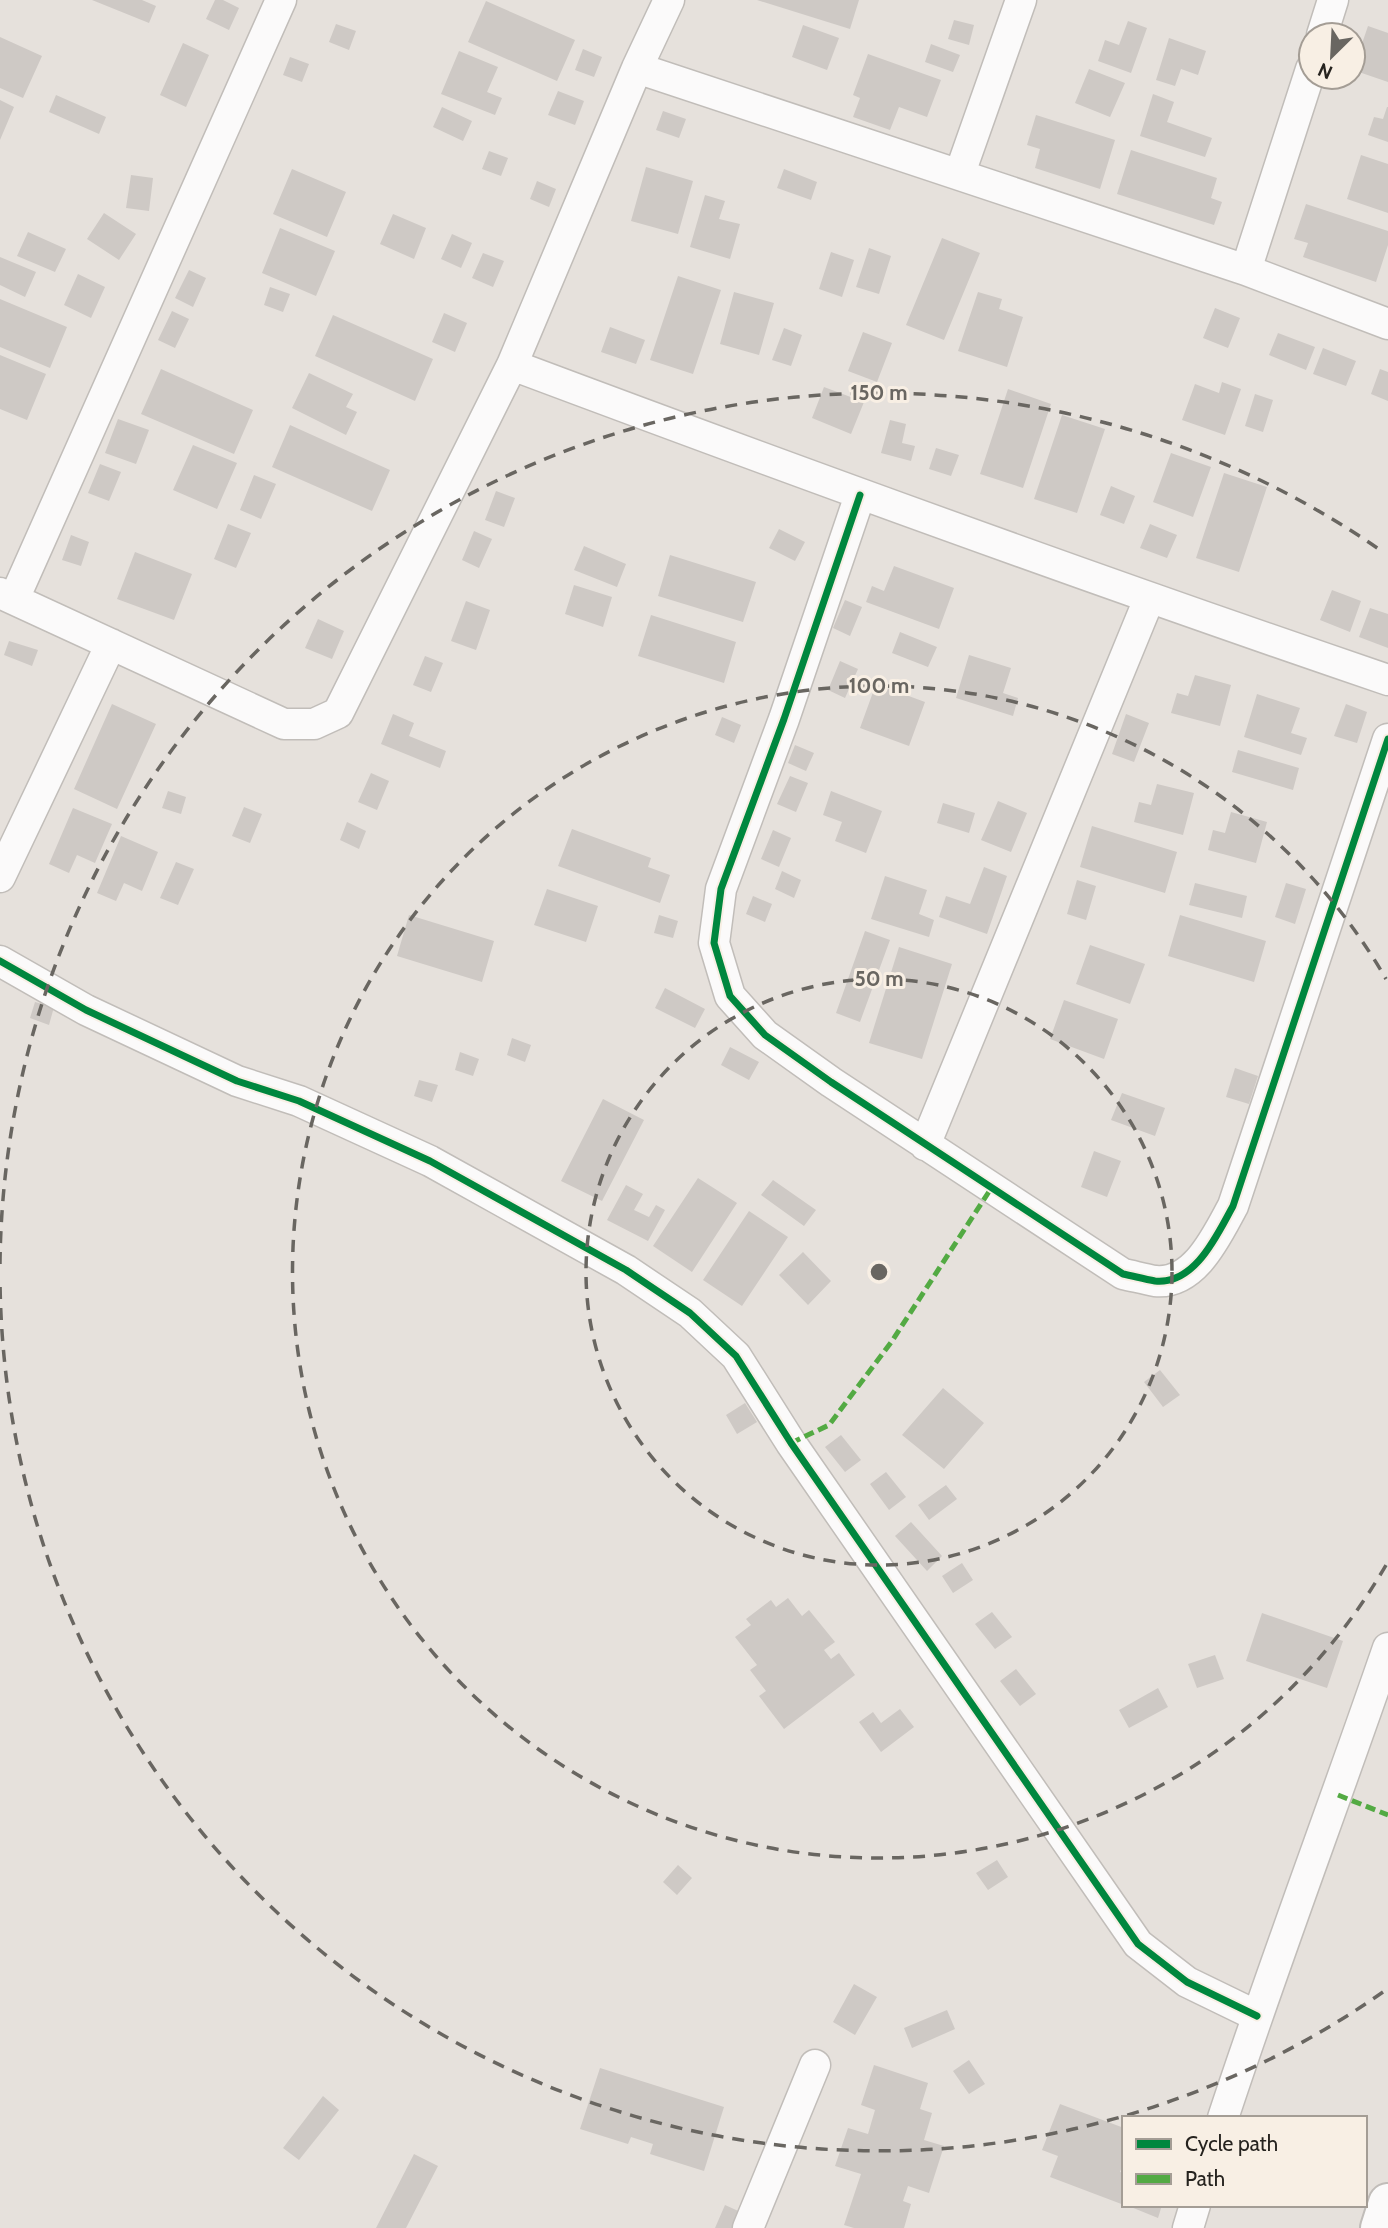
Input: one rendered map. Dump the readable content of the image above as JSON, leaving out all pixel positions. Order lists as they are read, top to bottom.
{
  "legend": ["Cycle path", "Path"],
  "north": "bottom left",
  "rings": ["150 m", "100 m", "50 m"]
}
